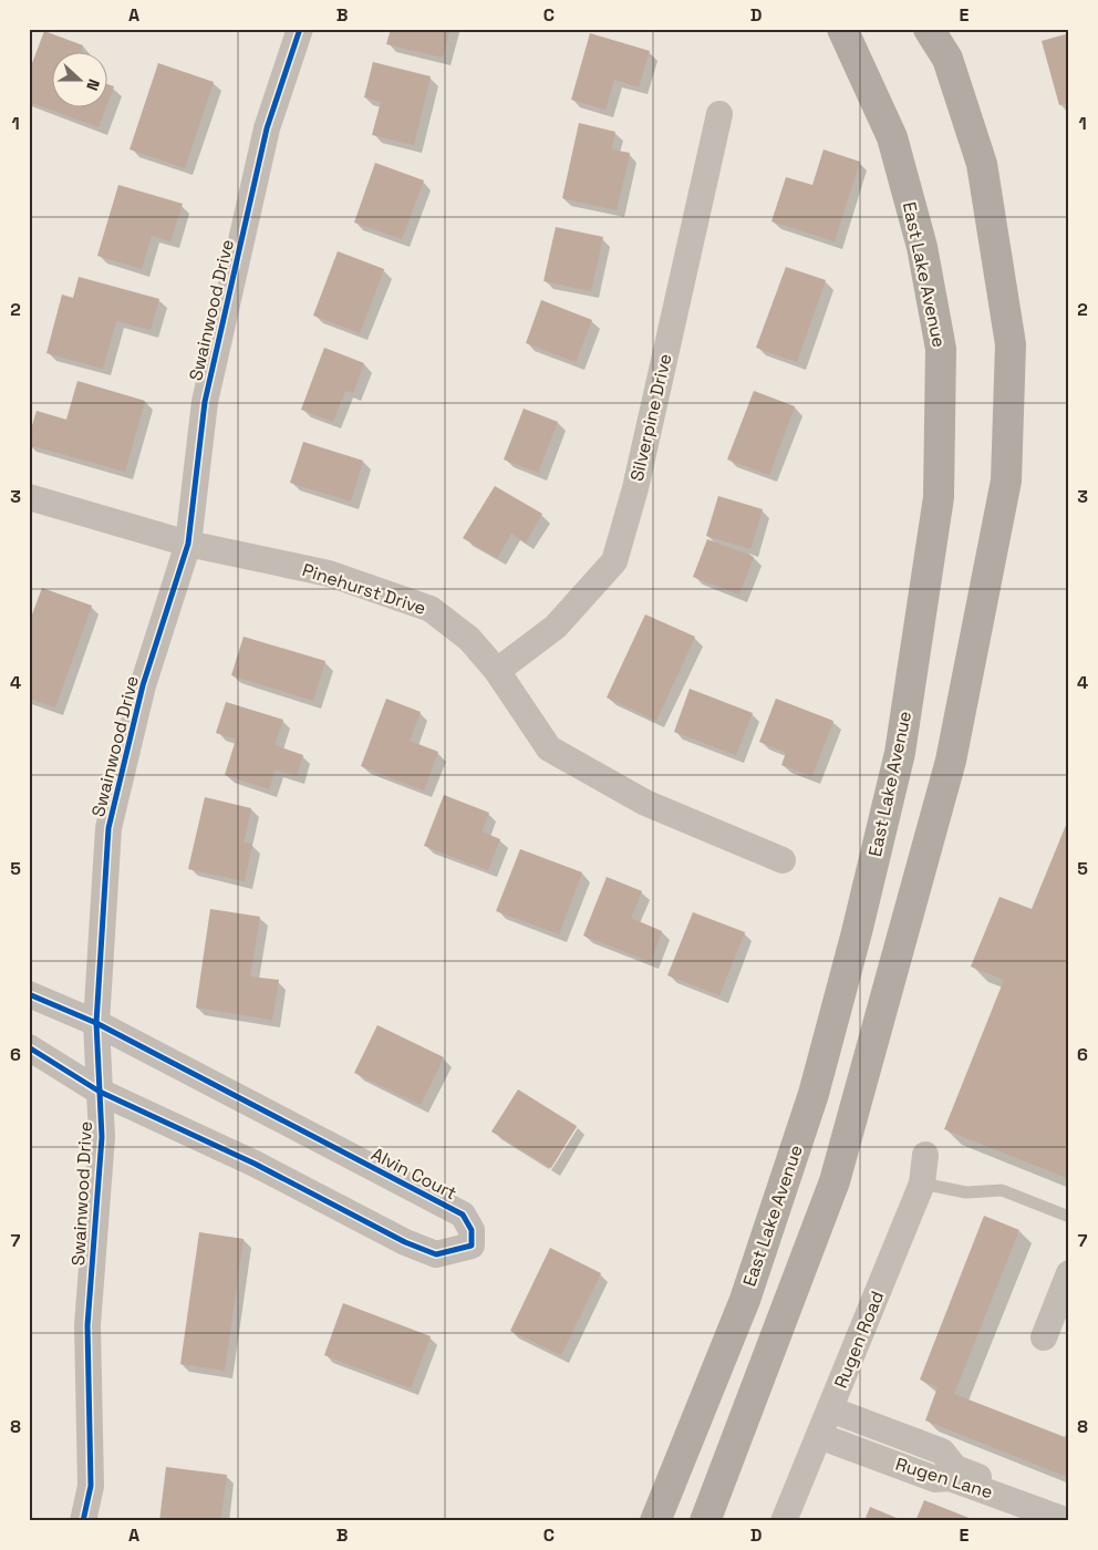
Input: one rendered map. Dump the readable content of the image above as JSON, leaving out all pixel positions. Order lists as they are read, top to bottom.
{
  "streets": {
    "main road": ["East Lake Avenue"],
    "street": [
      "Swainwood Drive",
      "Silverpine Drive",
      "Pinehurst Drive",
      "Alvin Court",
      "Rugen Road",
      "Rugen Lane"
    ]
  },
  "crossings": [
    ["Swainwood Drive", "Pinehurst Drive"],
    ["Swainwood Drive", "Alvin Court"],
    ["Silverpine Drive", "Pinehurst Drive"],
    ["Rugen Road", "Rugen Lane"]
  ],
  "north": "right",
  "grid": {
    "columns": [
      "A",
      "B",
      "C",
      "D",
      "E"
    ],
    "rows": [
      "1",
      "2",
      "3",
      "4",
      "5",
      "6",
      "7",
      "8"
    ]
  }
}
